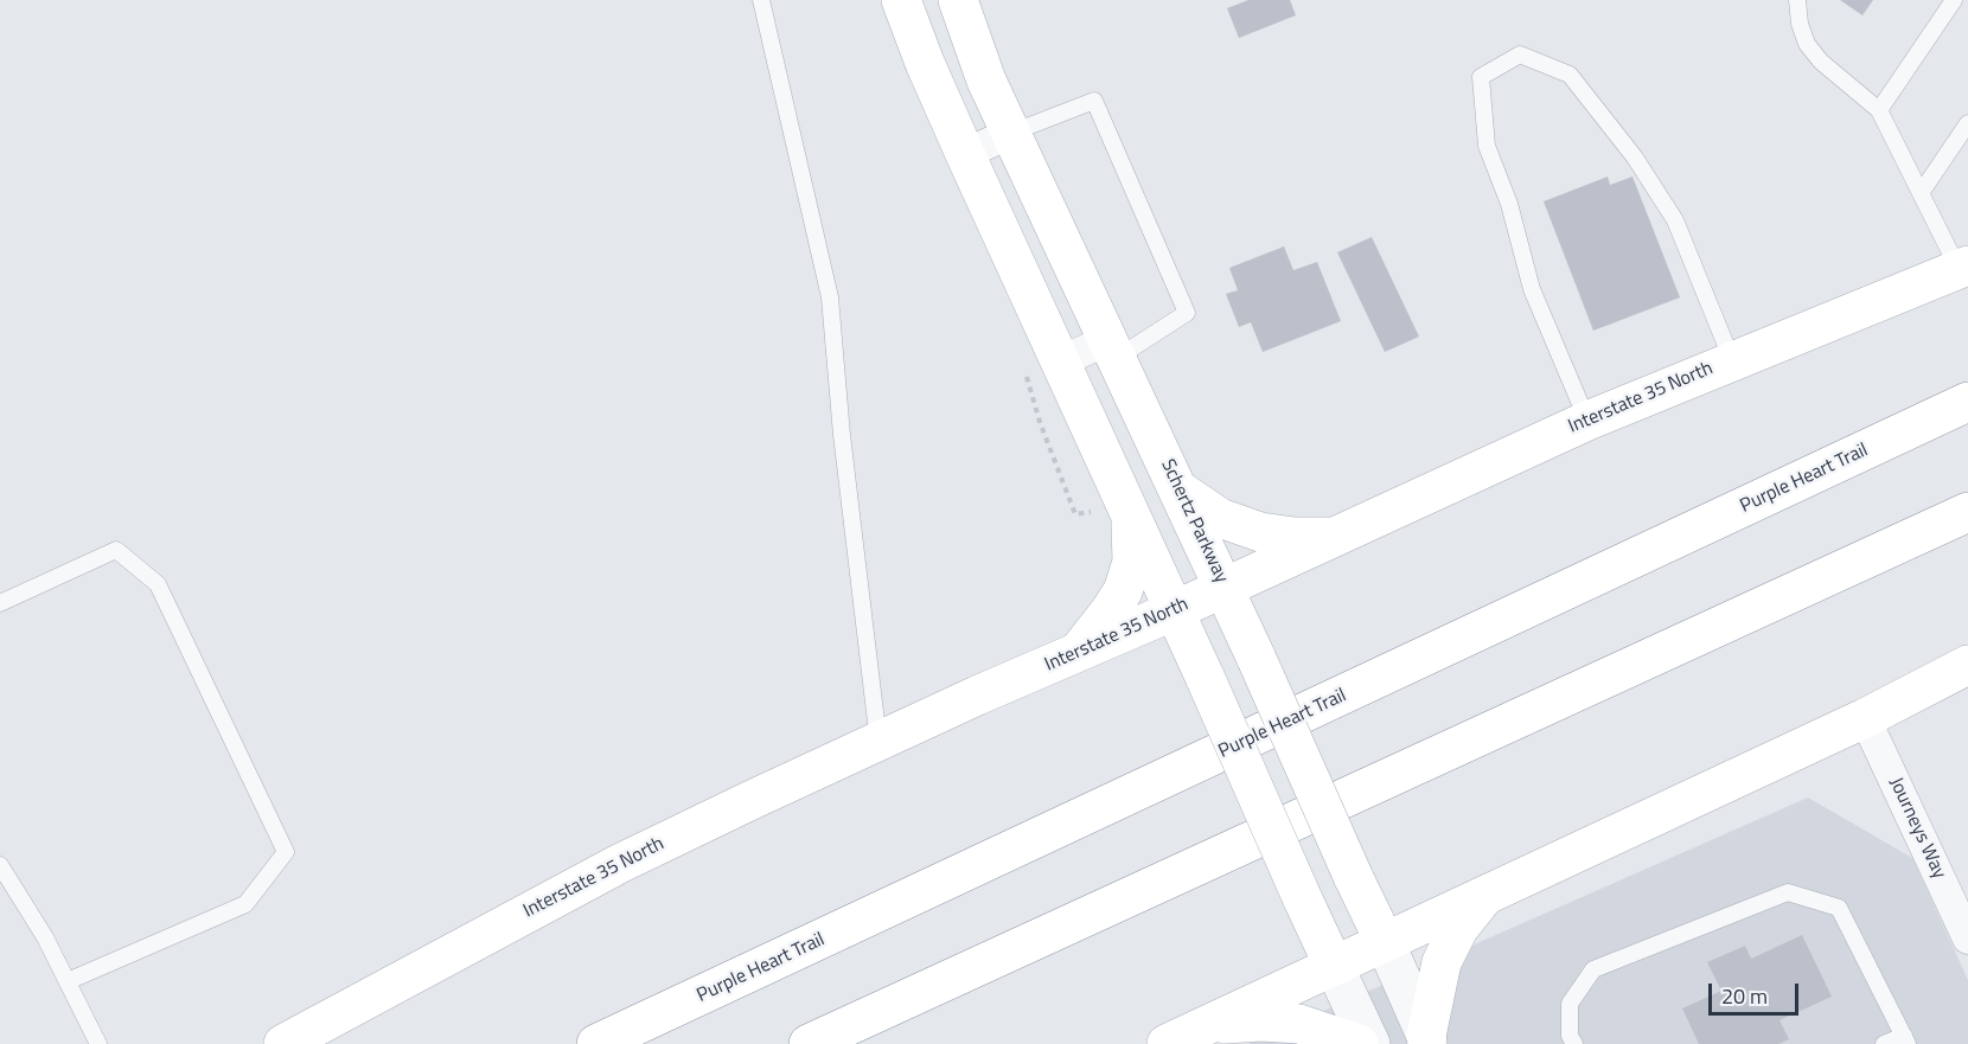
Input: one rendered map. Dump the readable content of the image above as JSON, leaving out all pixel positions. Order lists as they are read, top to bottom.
{
  "streets": {
    "main road": ["Interstate 35 North", "Purple Heart Trail", "Schertz Parkway"],
    "street": ["Journeys Way"]
  },
  "crossings": [
    ["Interstate 35 North", "Schertz Parkway"]
  ],
  "scale_bar": "20 m"
}
